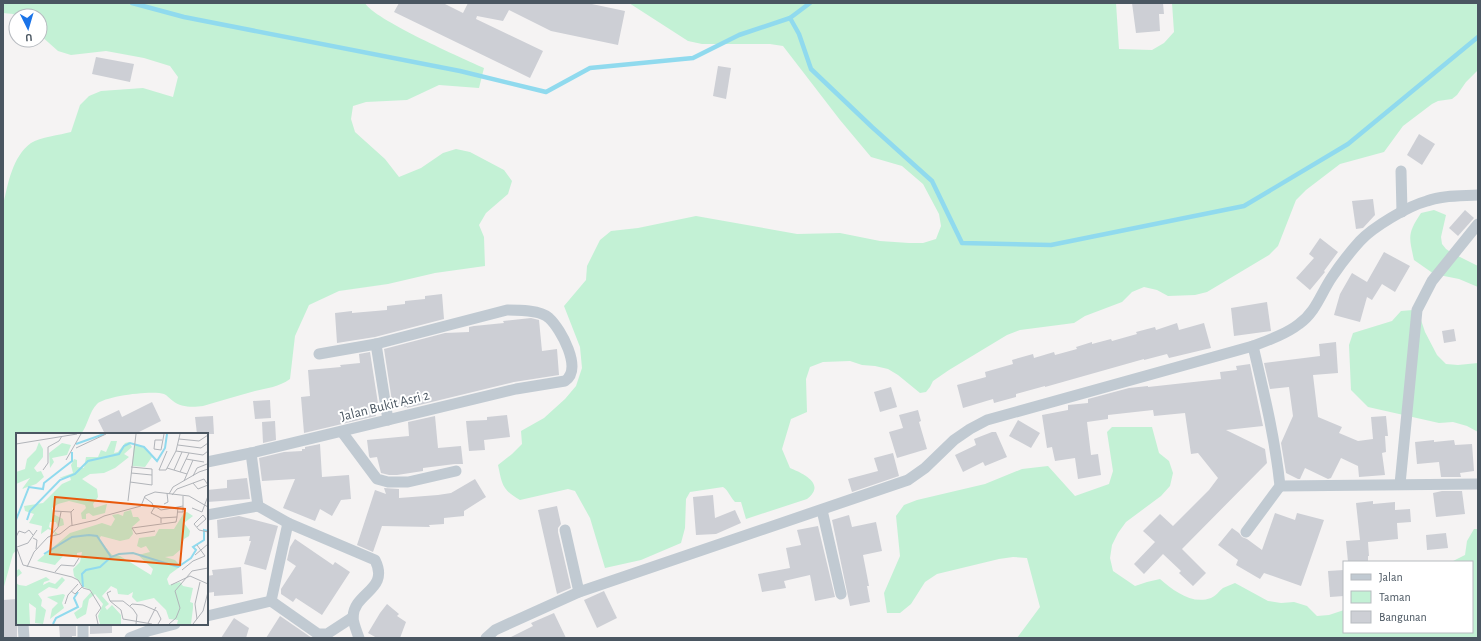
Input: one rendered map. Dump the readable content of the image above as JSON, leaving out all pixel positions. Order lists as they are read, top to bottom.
{
  "streets": {
    "street": ["Jalan Bukit Asri 2"]
  },
  "legend": ["Jalan", "Taman", "Bangunan"],
  "north": "bottom"
}
